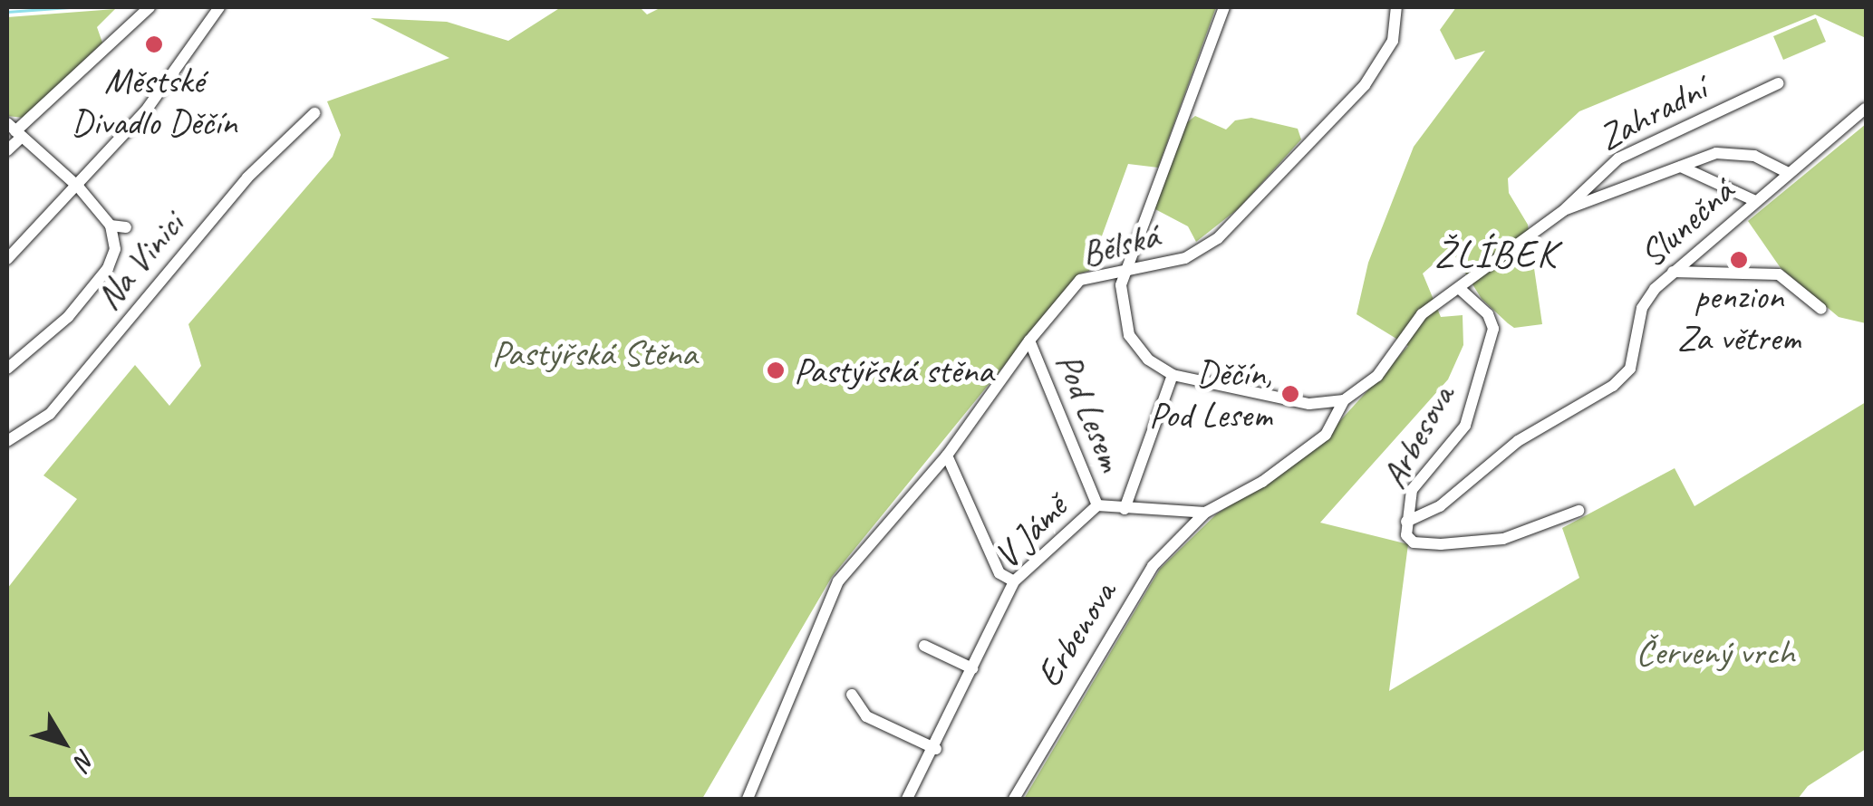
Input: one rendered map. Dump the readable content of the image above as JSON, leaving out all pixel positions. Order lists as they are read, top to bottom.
{
  "streets": {
    "street": [
      "Zahradní",
      "Slunečná",
      "Bělská",
      "Na Vinici",
      "Pod Lesem",
      "Arbesova",
      "V Jámě",
      "Erbenova"
    ]
  },
  "crossings": [
    ["Slunečná", "Arbesova"],
    ["Bělská", "Pod Lesem"],
    ["Pod Lesem", "V Jámě"],
    ["Pod Lesem", "Erbenova"]
  ],
  "districts": ["ŽLÍBEK"],
  "parks": ["Pastýřská Stěna", "Červený vrch"],
  "places": [
    "Městské Divadlo Děčín",
    "penzion Za větrem",
    "Pastýřská stěna",
    "Děčín, Pod Lesem"
  ],
  "north": "bottom right"
}
